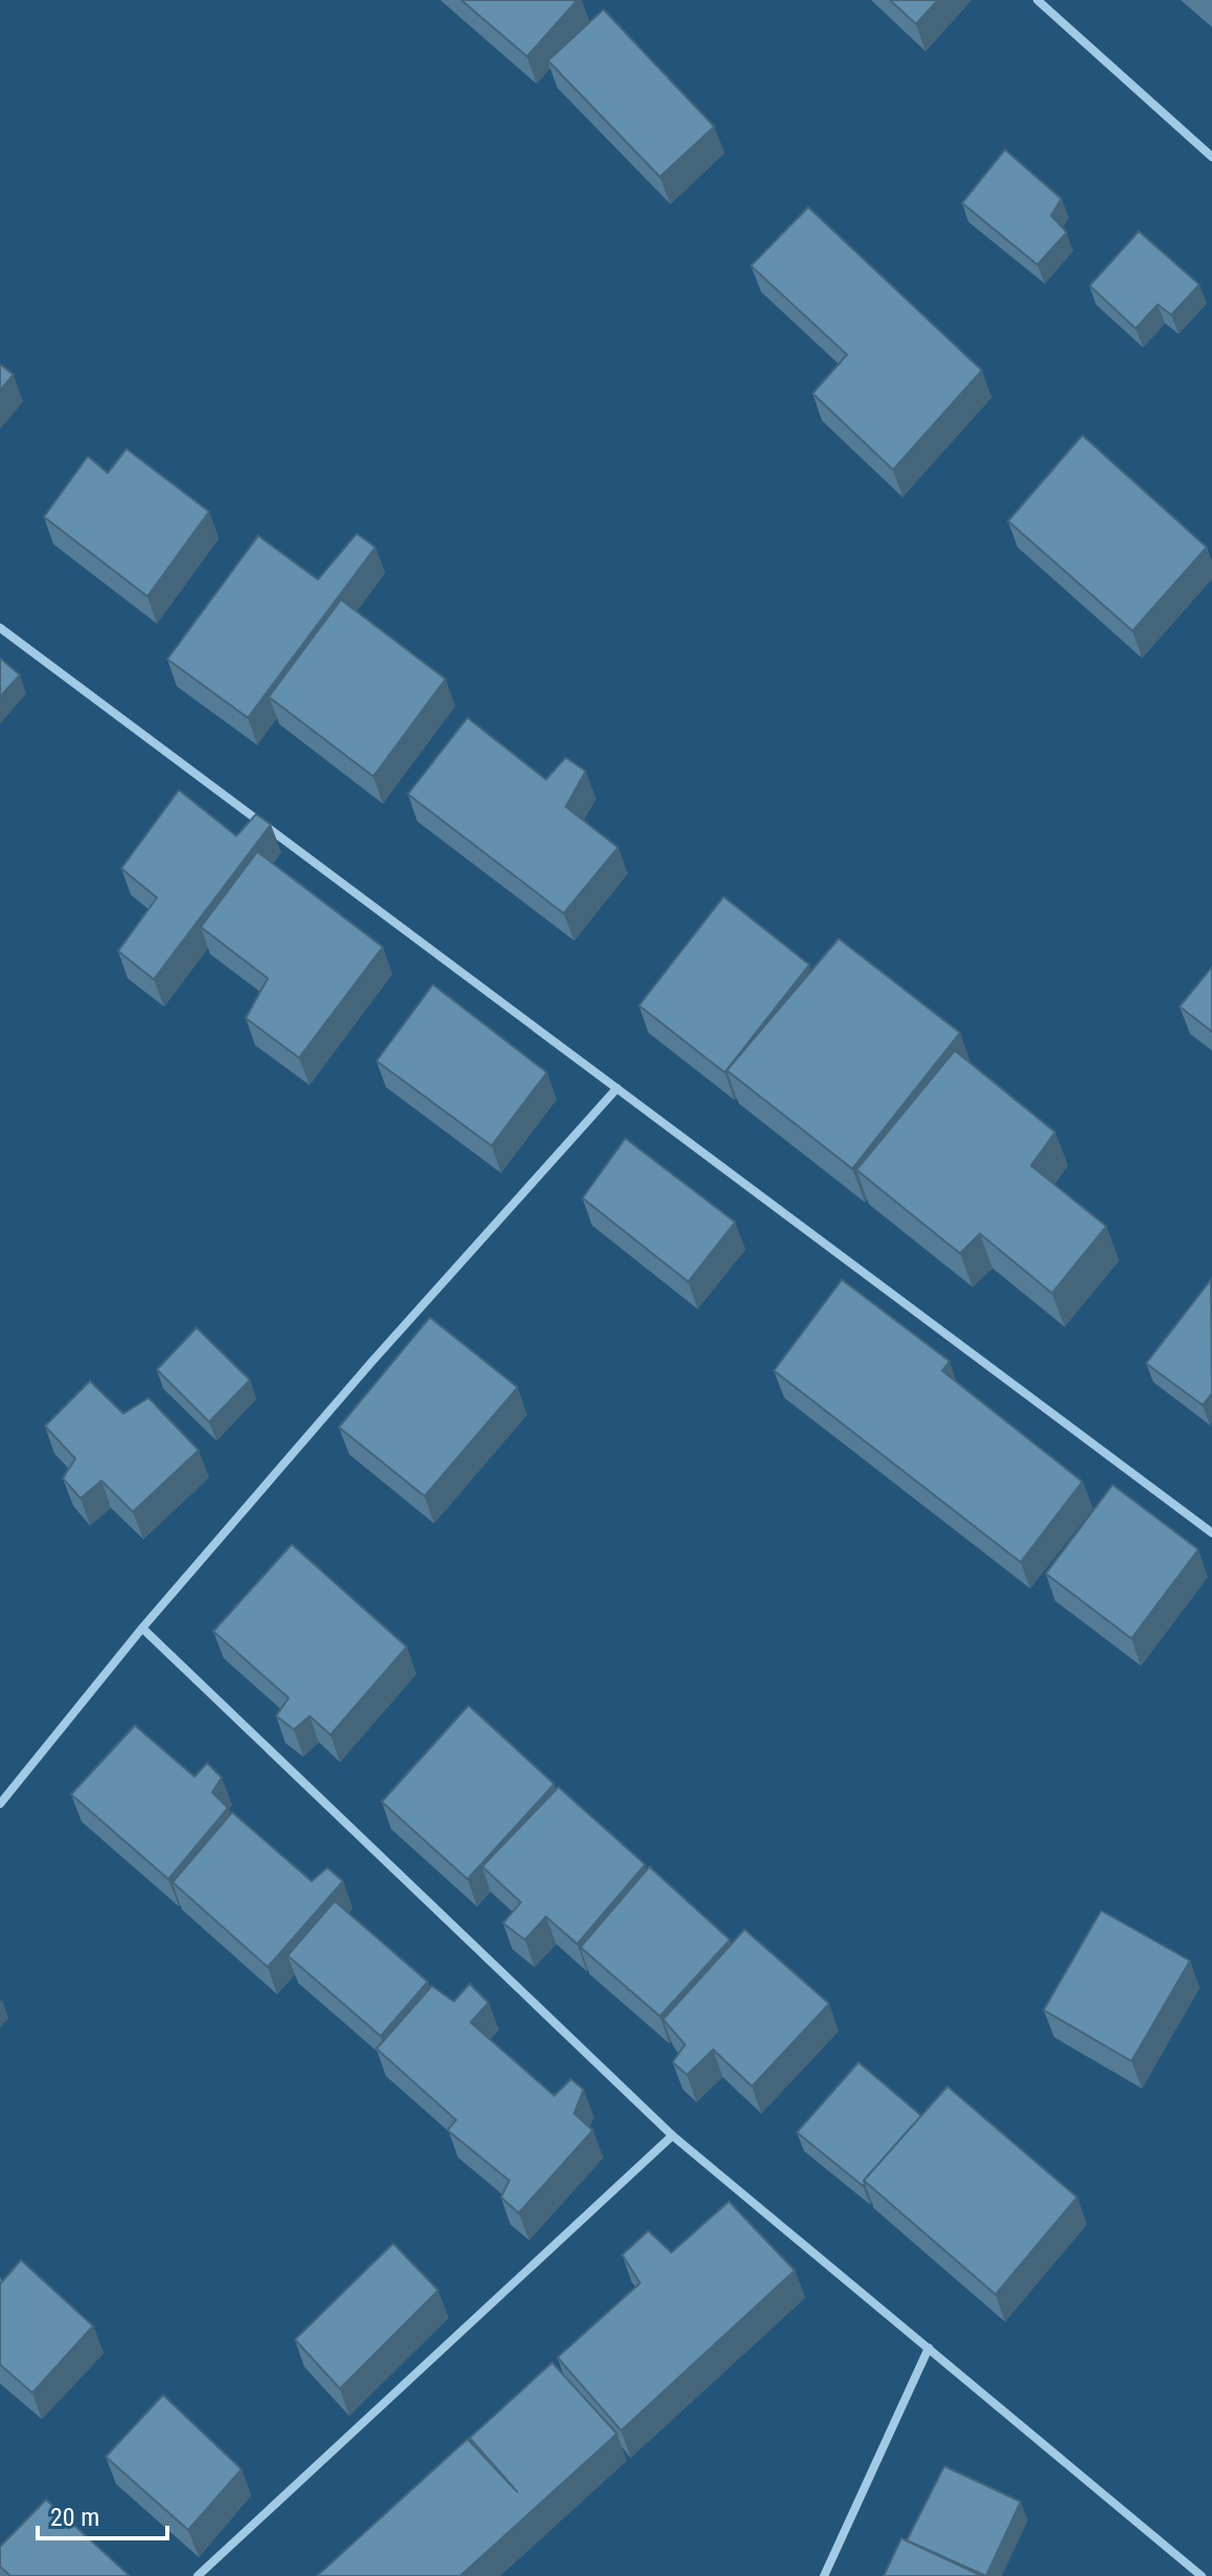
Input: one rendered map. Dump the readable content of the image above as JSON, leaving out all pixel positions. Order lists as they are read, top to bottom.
{
  "scale_bar": "20 m"
}
